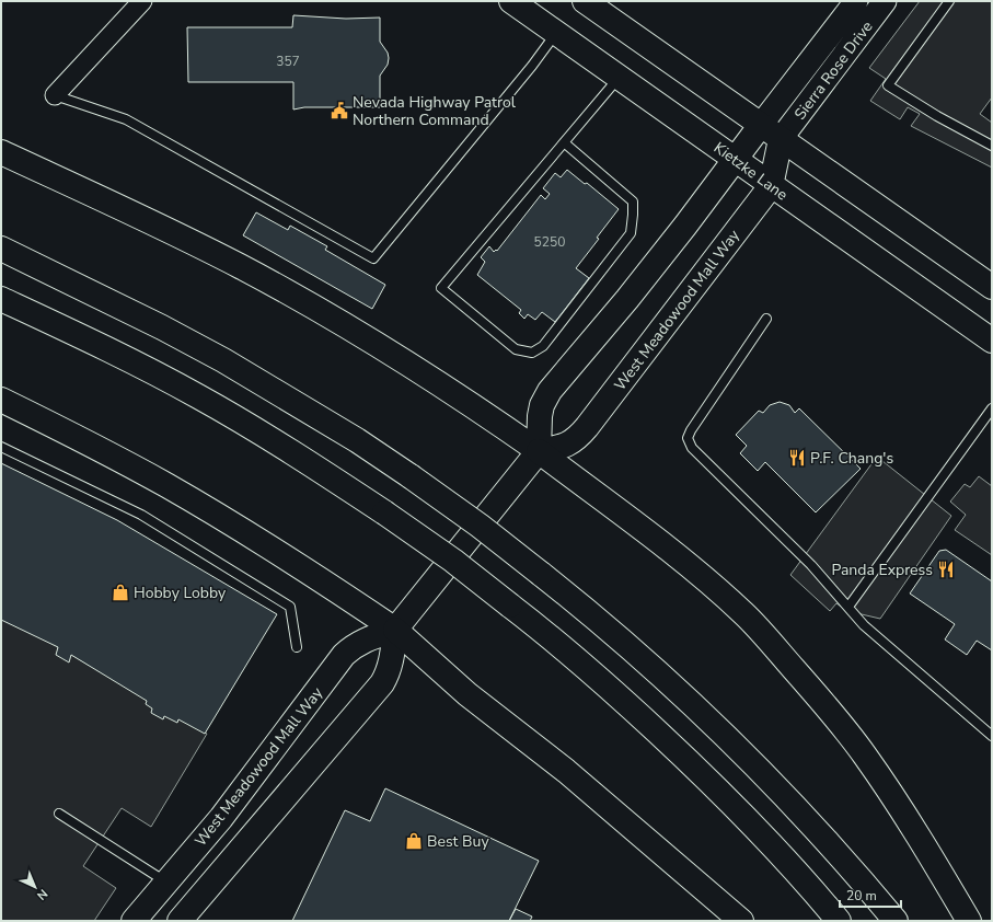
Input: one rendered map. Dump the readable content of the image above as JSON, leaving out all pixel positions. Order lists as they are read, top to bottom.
{
  "streets": {
    "main road": ["Kietzke Lane", "West Meadowood Mall Way"],
    "street": ["Sierra Rose Drive"]
  },
  "crossings": [
    ["Sierra Rose Drive", "West Meadowood Mall Way"],
    ["Kietzke Lane", "West Meadowood Mall Way"]
  ],
  "places": {
    "public building": ["Nevada Highway Patrol Northern Command"],
    "restaurant": ["P.F. Chang's", "Panda Express"],
    "shop": ["Hobby Lobby", "Best Buy"]
  },
  "house_numbers": ["357", "5250"],
  "scale_bar": "20 m",
  "north": "bottom right"
}
